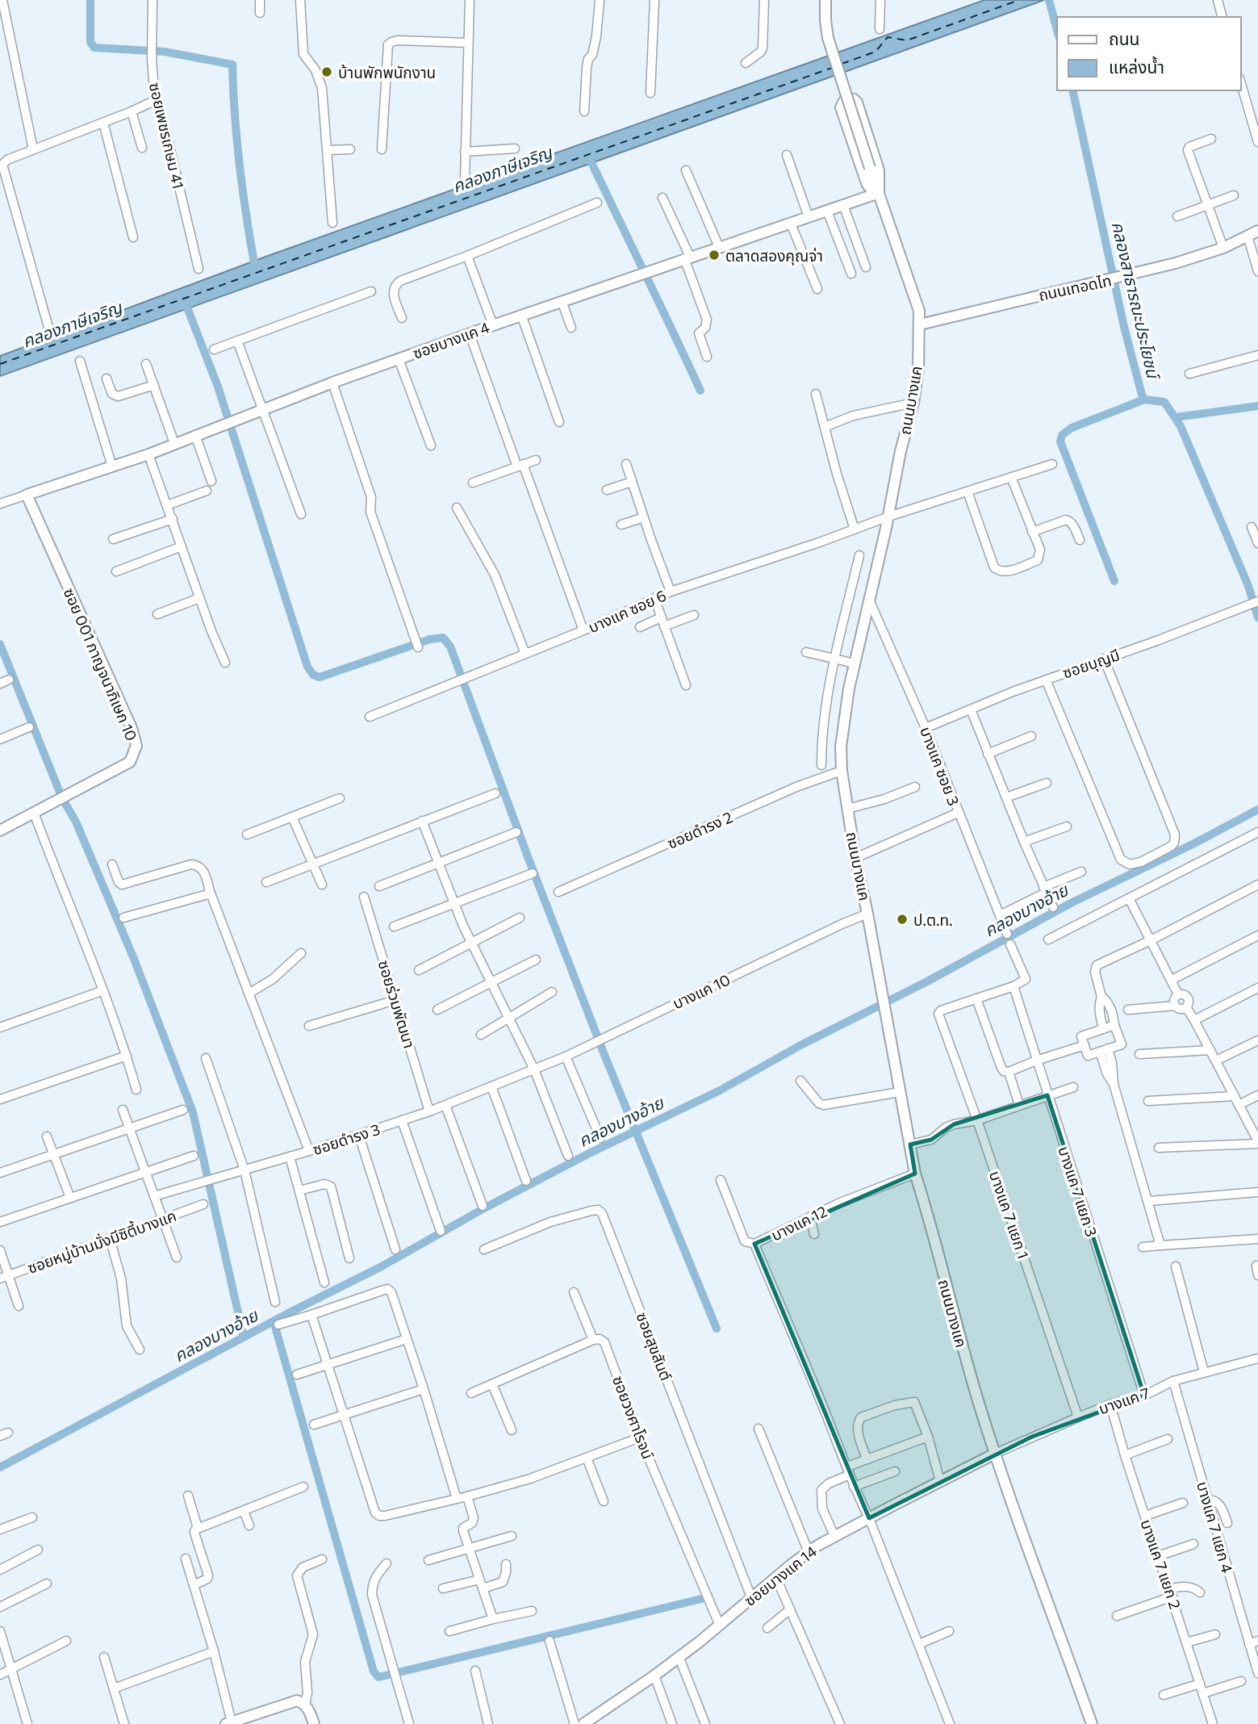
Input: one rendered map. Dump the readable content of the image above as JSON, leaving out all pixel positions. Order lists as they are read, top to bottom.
{
  "streets": {
    "street": [
      "ซอยเพชรเกษม 41",
      "ถนนเทอดไท",
      "ซอยบางแค 4",
      "ถนนบางแค",
      "บางแค ซอย 6",
      "ซอยบุญมี",
      "ซอย 001 กาญจนาภิเษก 10",
      "บางแค ซอย 3",
      "ซอยดำรง 2",
      "บางแค 10",
      "ซอยร่วมพัฒนา",
      "ซอยดำรง 3",
      "บางแค 7 แยก 3",
      "บางแค 7 แยก 1",
      "บางแค 12",
      "ซอยหมู่บ้านมั่งมีซิตี้บางแค",
      "ซอยสุขสันต์",
      "บางแค 7",
      "ซอยวงศาโรจน์",
      "บางแค 7 แยก 4",
      "บางแค 7 แยก 2",
      "ซอยบางแค 14"
    ]
  },
  "crossings": [
    ["ถนนเทอดไท", "ถนนบางแค"],
    ["ซอยบางแค 4", "ถนนบางแค"],
    ["ซอยบางแค 4", "ซอย 001 กาญจนาภิเษก 10"],
    ["ถนนบางแค", "บางแค ซอย 6"],
    ["ถนนบางแค", "บางแค ซอย 3"],
    ["ถนนบางแค", "ซอยดำรง 2"],
    ["ถนนบางแค", "บางแค 10"],
    ["ถนนบางแค", "บางแค 12"],
    ["ถนนบางแค", "บางแค 7"],
    ["ถนนบางแค", "ซอยบางแค 14"],
    ["ซอยบุญมี", "บางแค ซอย 3"],
    ["บางแค 10", "ซอยดำรง 3"],
    ["ซอยร่วมพัฒนา", "ซอยดำรง 3"],
    ["บางแค 7 แยก 3", "บางแค 7"],
    ["บางแค 7 แยก 1", "บางแค 7"],
    ["ซอยสุขสันต์", "ซอยบางแค 14"],
    ["บางแค 7", "บางแค 7 แยก 4"],
    ["บางแค 7", "บางแค 7 แยก 2"],
    ["บางแค 7", "ซอยบางแค 14"],
    ["ซอยวงศาโรจน์", "ซอยบางแค 14"]
  ],
  "water": ["คลองภาษีเจริญ", "คลองสาธารณะประโยชน์", "คลองบางอ้าย"],
  "places": ["บ้านพักพนักงาน", "ตลาดสองคุณจ่า", "ป.ต.ท."],
  "legend": ["ถนน", "แหล่งน้ำ"]
}
